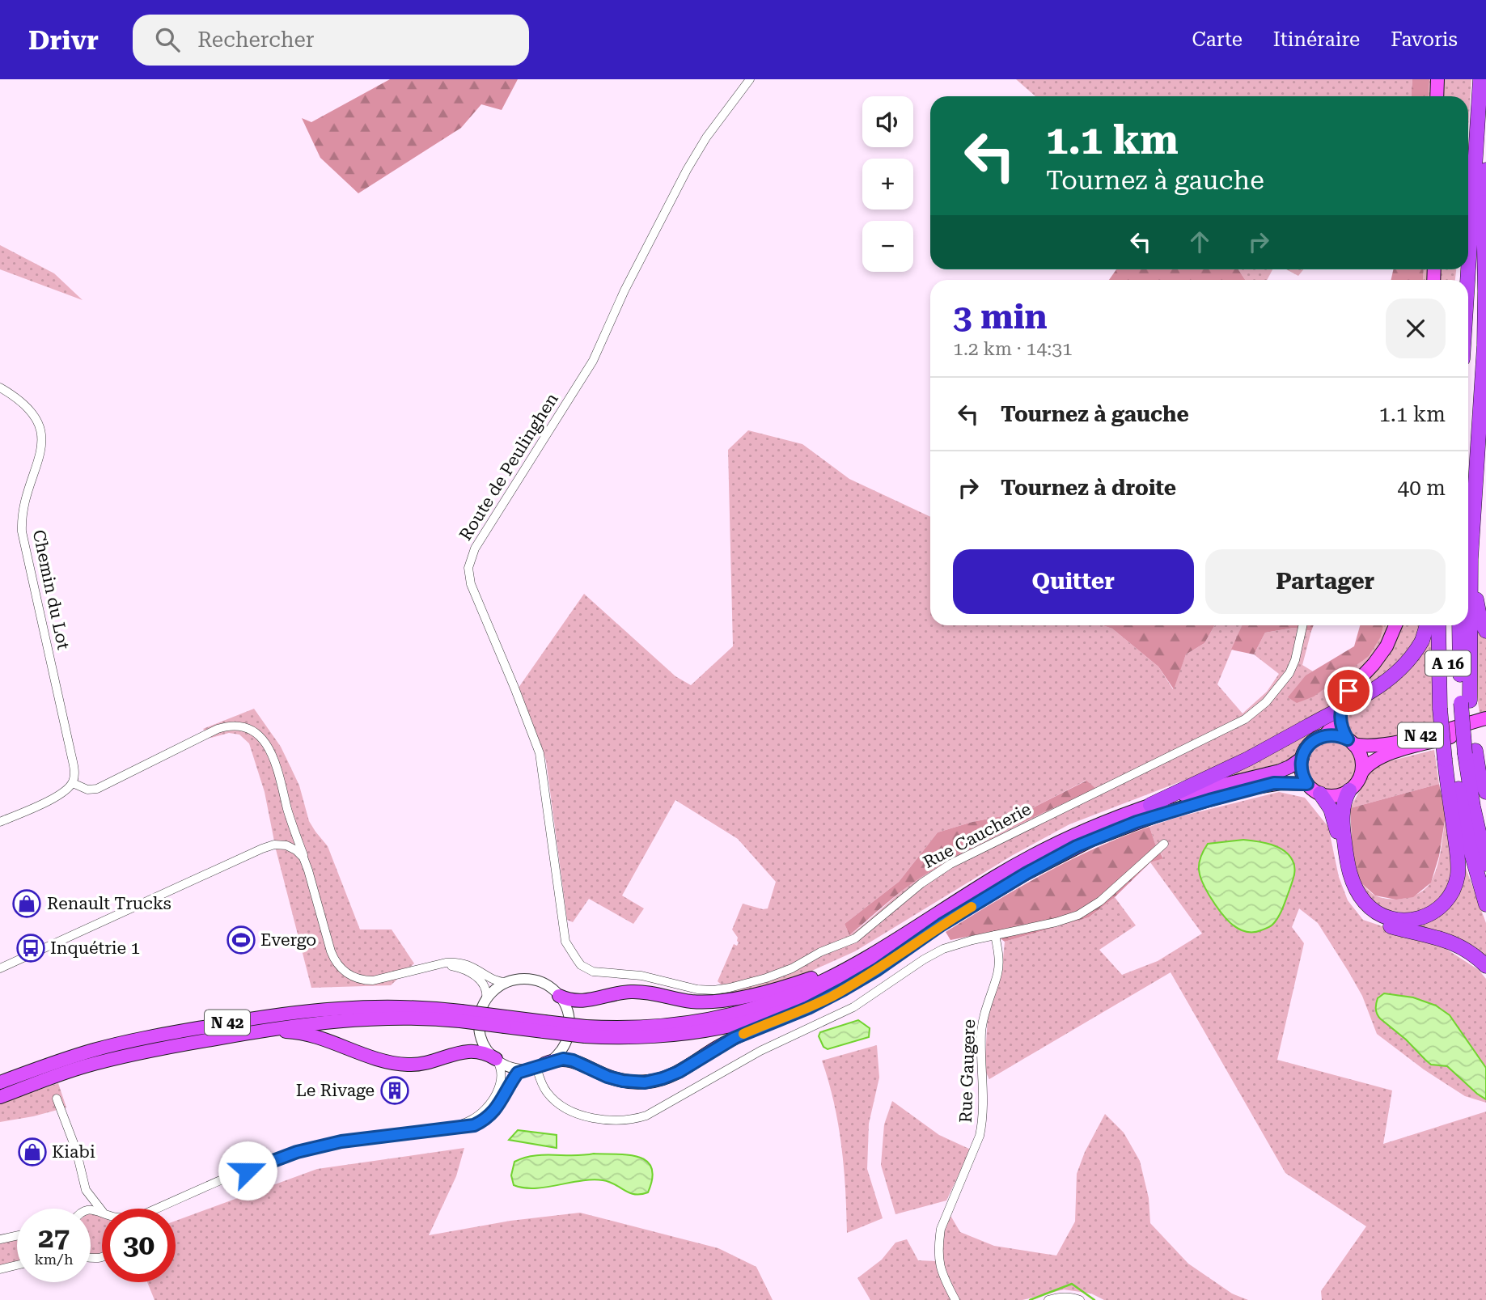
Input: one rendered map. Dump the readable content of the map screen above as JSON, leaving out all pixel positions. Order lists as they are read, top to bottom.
{
  "streets": {
    "highway": ["A 16", "N 42"],
    "street": [
      "Route de Peulinghen",
      "Chemin du Lot",
      "Rue Caucherie",
      "Rue Gaugere"
    ]
  },
  "crossings": [
    ["Route de Peulinghen", "Rue Caucherie"]
  ],
  "places": {
    "shop": ["Renault Trucks", "Kiabi"],
    "sports": ["Evergo"],
    "bus stop": ["Inquétrie 1"],
    "building": ["Le Rivage"]
  },
  "page": {
    "header": "Drivr",
    "search": "Rechercher",
    "nav": ["Carte", "Itinéraire", "Favoris"],
    "map_buttons": ["+", "−"],
    "turn": ["1.1 km", "Tournez à gauche"],
    "heading": ["3 min", "1.2 km · 14:31"],
    "list": [
      {
        "name": "Tournez à gauche",
        "value": "1.1 km"
      },
      {
        "name": "Tournez à droite",
        "value": "40 m"
      }
    ],
    "buttons": ["Quitter", "Partager"],
    "speed": "27 km/h",
    "limit": "30"
  }
}
